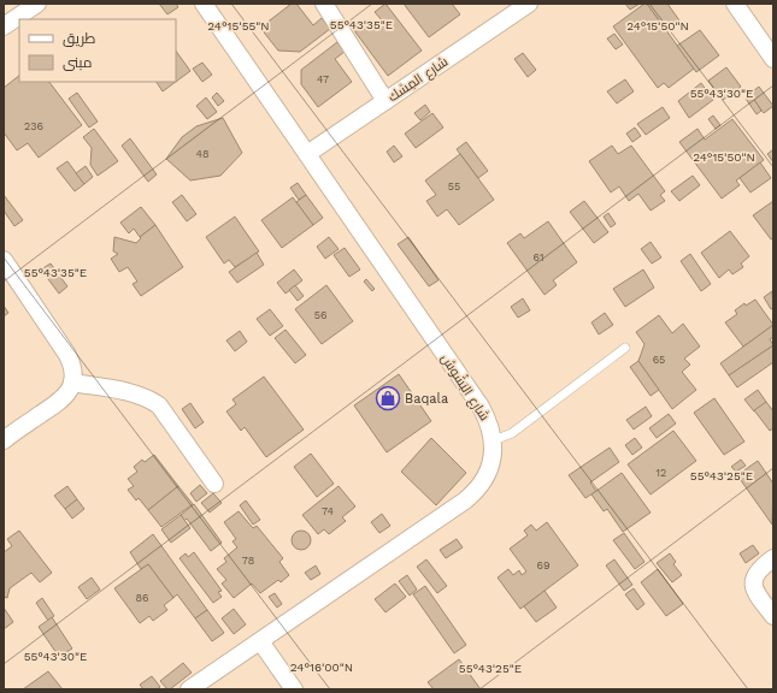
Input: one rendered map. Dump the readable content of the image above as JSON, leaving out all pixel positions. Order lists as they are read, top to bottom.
{
  "streets": {
    "street": ["شارع المِسْك", "شارع البَشُوش"]
  },
  "crossings": [
    ["شارع المِسْك", "شارع البَشُوش"]
  ],
  "places": {
    "shop": ["Baqala"]
  },
  "house_numbers": [
    "47",
    "236",
    "48",
    "55",
    "61",
    "56",
    "65",
    "12",
    "74",
    "78",
    "69",
    "86"
  ],
  "legend": ["طريق", "مبنى"],
  "coordinates": [
    "55°43'35\"E",
    "24°15'55\"N",
    "24°15'50\"N",
    "55°43'30\"E",
    "55°43'25\"E",
    "24°16'00\"N"
  ]
}
